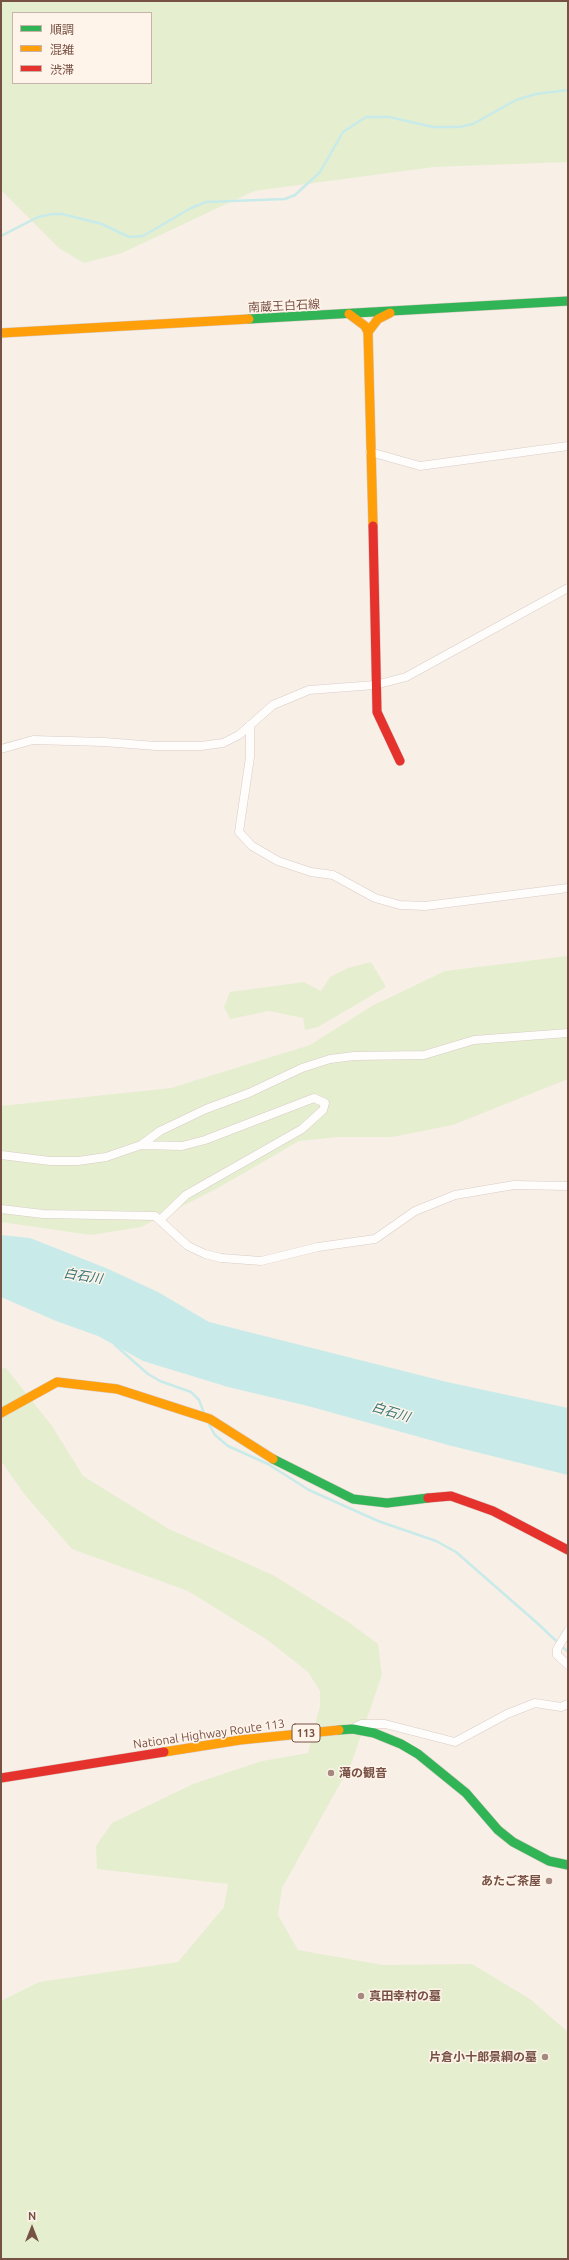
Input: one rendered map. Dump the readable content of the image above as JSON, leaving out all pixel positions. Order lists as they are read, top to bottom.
{
  "streets": {
    "main road": ["南蔵王白石線", "113", "National Highway Route 113"]
  },
  "water": ["白石川"],
  "places": [
    "滝の観音",
    "あたご茶屋",
    "真田幸村の墓",
    "片倉小十郎景綱の墓"
  ],
  "legend": ["順調", "混雑", "渋滞"],
  "north": "top"
}
